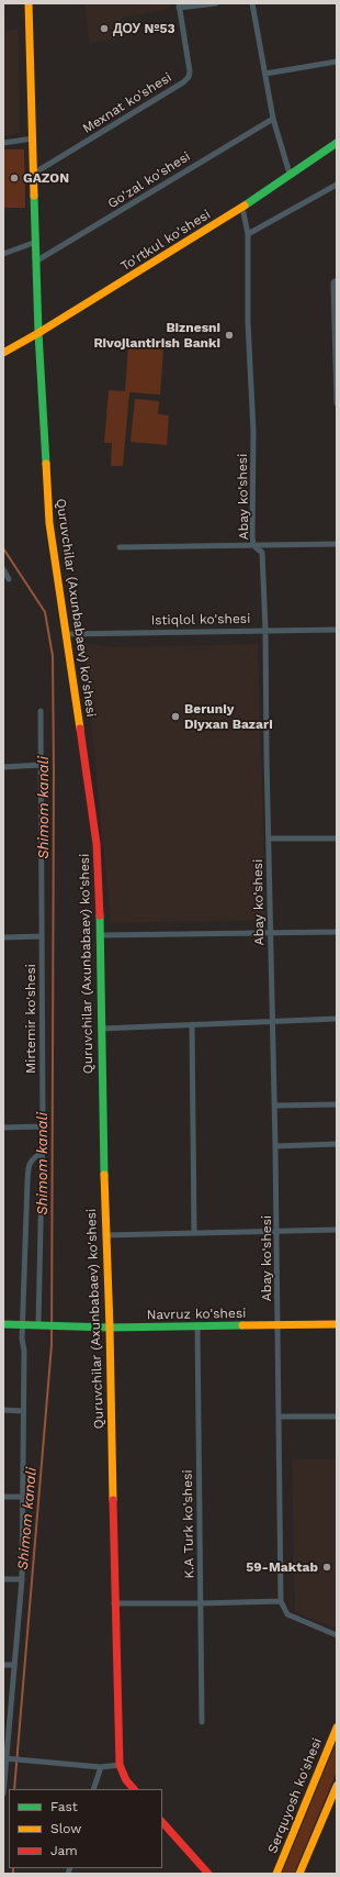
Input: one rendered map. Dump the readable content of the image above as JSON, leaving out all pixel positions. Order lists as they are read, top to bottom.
{
  "streets": {
    "main road": [
      "To'rtkul ko'shesi",
      "Quruvchilar (Axunbabaev) ko'shesi",
      "Navruz ko'shesi",
      "Serquyosh ko'shesi"
    ],
    "street": [
      "Mexnat ko'shesi",
      "Go'zal ko'shesi",
      "Abay ko'shesi",
      "Istiqlol ko'shesi",
      "Mirtemir ko'shesi",
      "K.A Turk ko'shesi"
    ]
  },
  "crossings": [
    ["Mexnat ko'shesi", "Quruvchilar (Axunbabaev) ko'shesi"],
    ["Go'zal ko'shesi", "Quruvchilar (Axunbabaev) ko'shesi"],
    ["To'rtkul ko'shesi", "Abay ko'shesi"],
    ["To'rtkul ko'shesi", "Quruvchilar (Axunbabaev) ko'shesi"],
    ["Abay ko'shesi", "Istiqlol ko'shesi"],
    ["Abay ko'shesi", "Navruz ko'shesi"],
    ["Quruvchilar (Axunbabaev) ko'shesi", "Istiqlol ko'shesi"],
    ["Quruvchilar (Axunbabaev) ko'shesi", "Navruz ko'shesi"],
    ["Mirtemir ko'shesi", "Navruz ko'shesi"],
    ["Navruz ko'shesi", "K.A Turk ko'shesi"]
  ],
  "water": ["Shimom kanali"],
  "places": [
    "ДОУ №53",
    "GAZON",
    "Biznesni Rivojlantirish Banki",
    "Beruniy Diyxan Bazari",
    "59-Maktab"
  ],
  "legend": ["Fast", "Slow", "Jam"]
}
